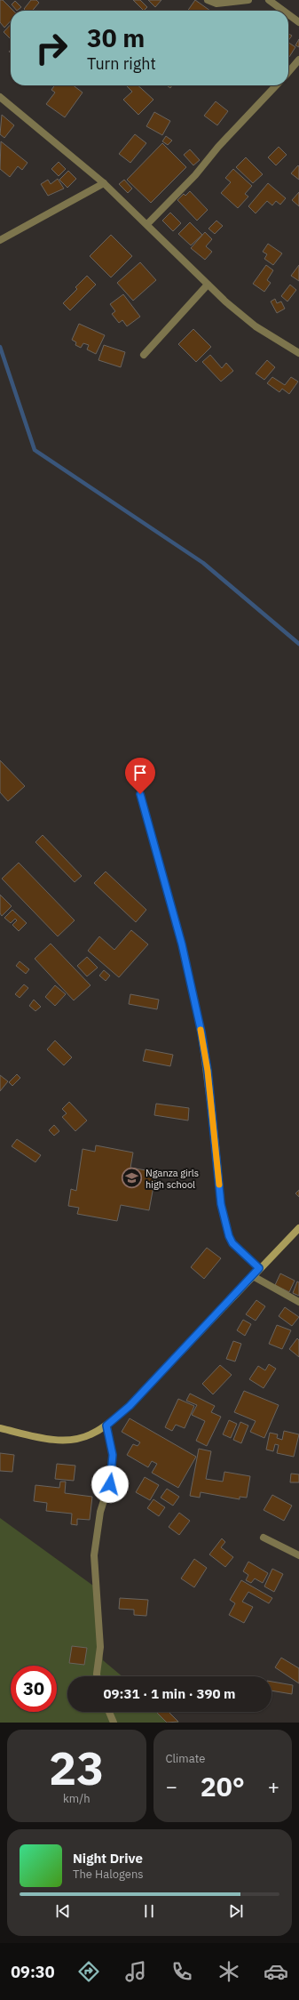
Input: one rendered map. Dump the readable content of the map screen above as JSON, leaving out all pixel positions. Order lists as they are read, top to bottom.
{
  "places": {
    "school or university": ["Nganza girls high school"]
  },
  "page": {
    "turn": ["30 m", "Turn right"],
    "limit": "30",
    "trip": "09:31 · 1 min · 390 m",
    "tile": [
      ["23", "km/h"],
      "Climate"
    ],
    "heat": ["−", "20°", "+"],
    "song": ["Night Drive", "The Halogens"],
    "tabs": "09:30"
  }
}
